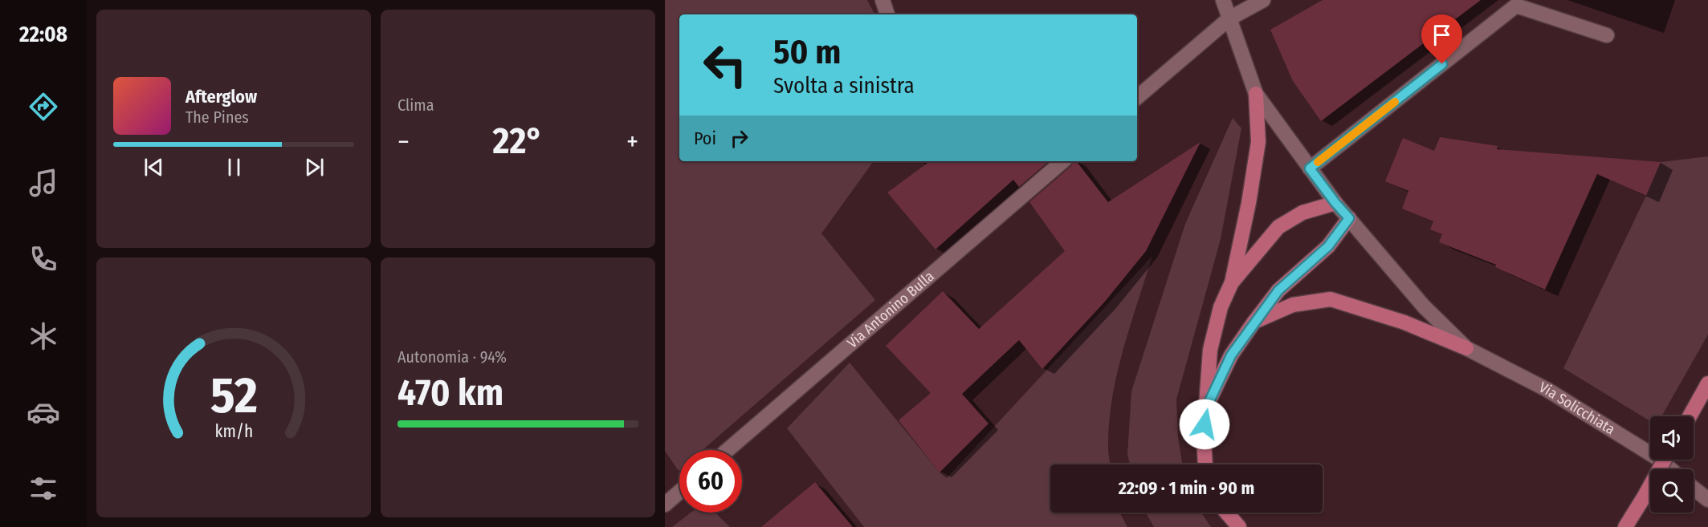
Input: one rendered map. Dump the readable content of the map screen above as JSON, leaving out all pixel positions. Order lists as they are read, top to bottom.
{
  "streets": {
    "street": ["Via Antonino Bulla", "Via Solicchiata"]
  },
  "page": {
    "tabs": "22:08",
    "tile": [
      "Clima",
      ["Autonomia · 94%", "470 km"]
    ],
    "turn": ["50 m", "Svolta a sinistra"],
    "song": ["Afterglow", "The Pines"],
    "then": "Poi",
    "heat": ["−", "22°", "+"],
    "limit": "60",
    "trip": "22:09 · 1 min · 90 m",
    "gauge": ["52", "km/h"]
  }
}
